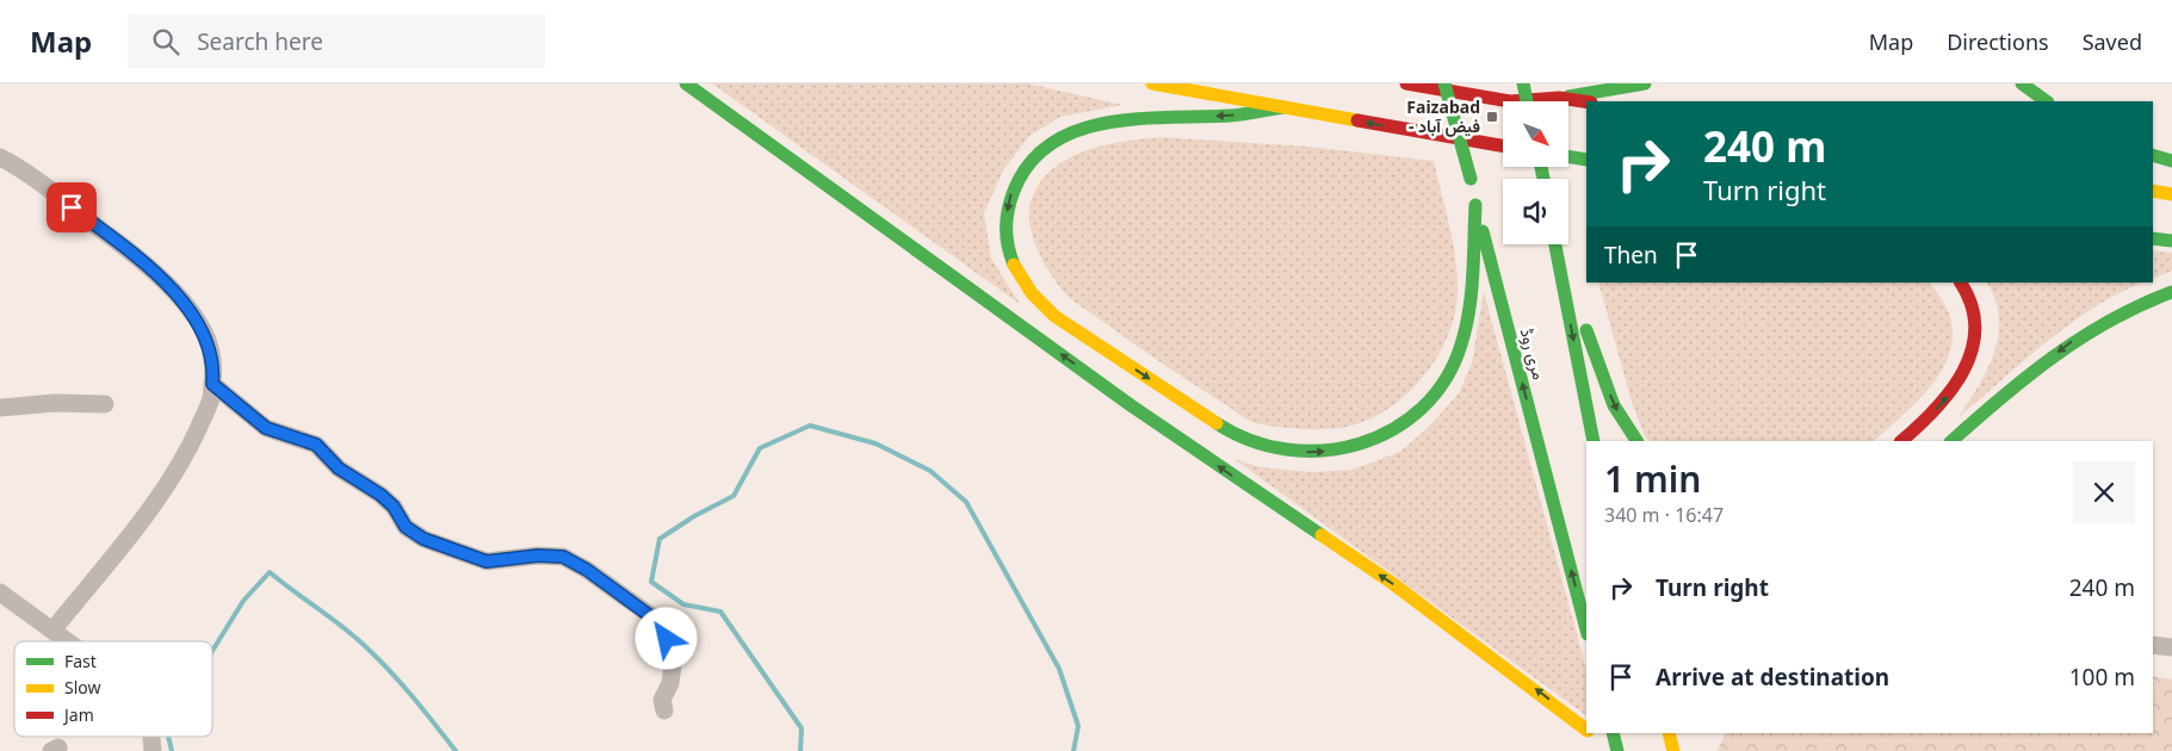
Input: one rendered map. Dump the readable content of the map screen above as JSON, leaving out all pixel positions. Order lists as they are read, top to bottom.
{
  "streets": {
    "highway": ["مری روڈ"]
  },
  "places": {
    "transit": ["Faizabad - فیض آباد"]
  },
  "legend": ["Fast", "Slow", "Jam"],
  "north": "bottom right",
  "page": {
    "header": "Map",
    "search": "Search here",
    "nav": ["Map", "Directions", "Saved"],
    "turn": ["240 m", "Turn right"],
    "then": "Then",
    "heading": ["1 min", "340 m · 16:47"],
    "list": [
      {
        "name": "Turn right",
        "value": "240 m"
      },
      {
        "name": "Arrive at destination",
        "value": "100 m"
      }
    ]
  }
}
